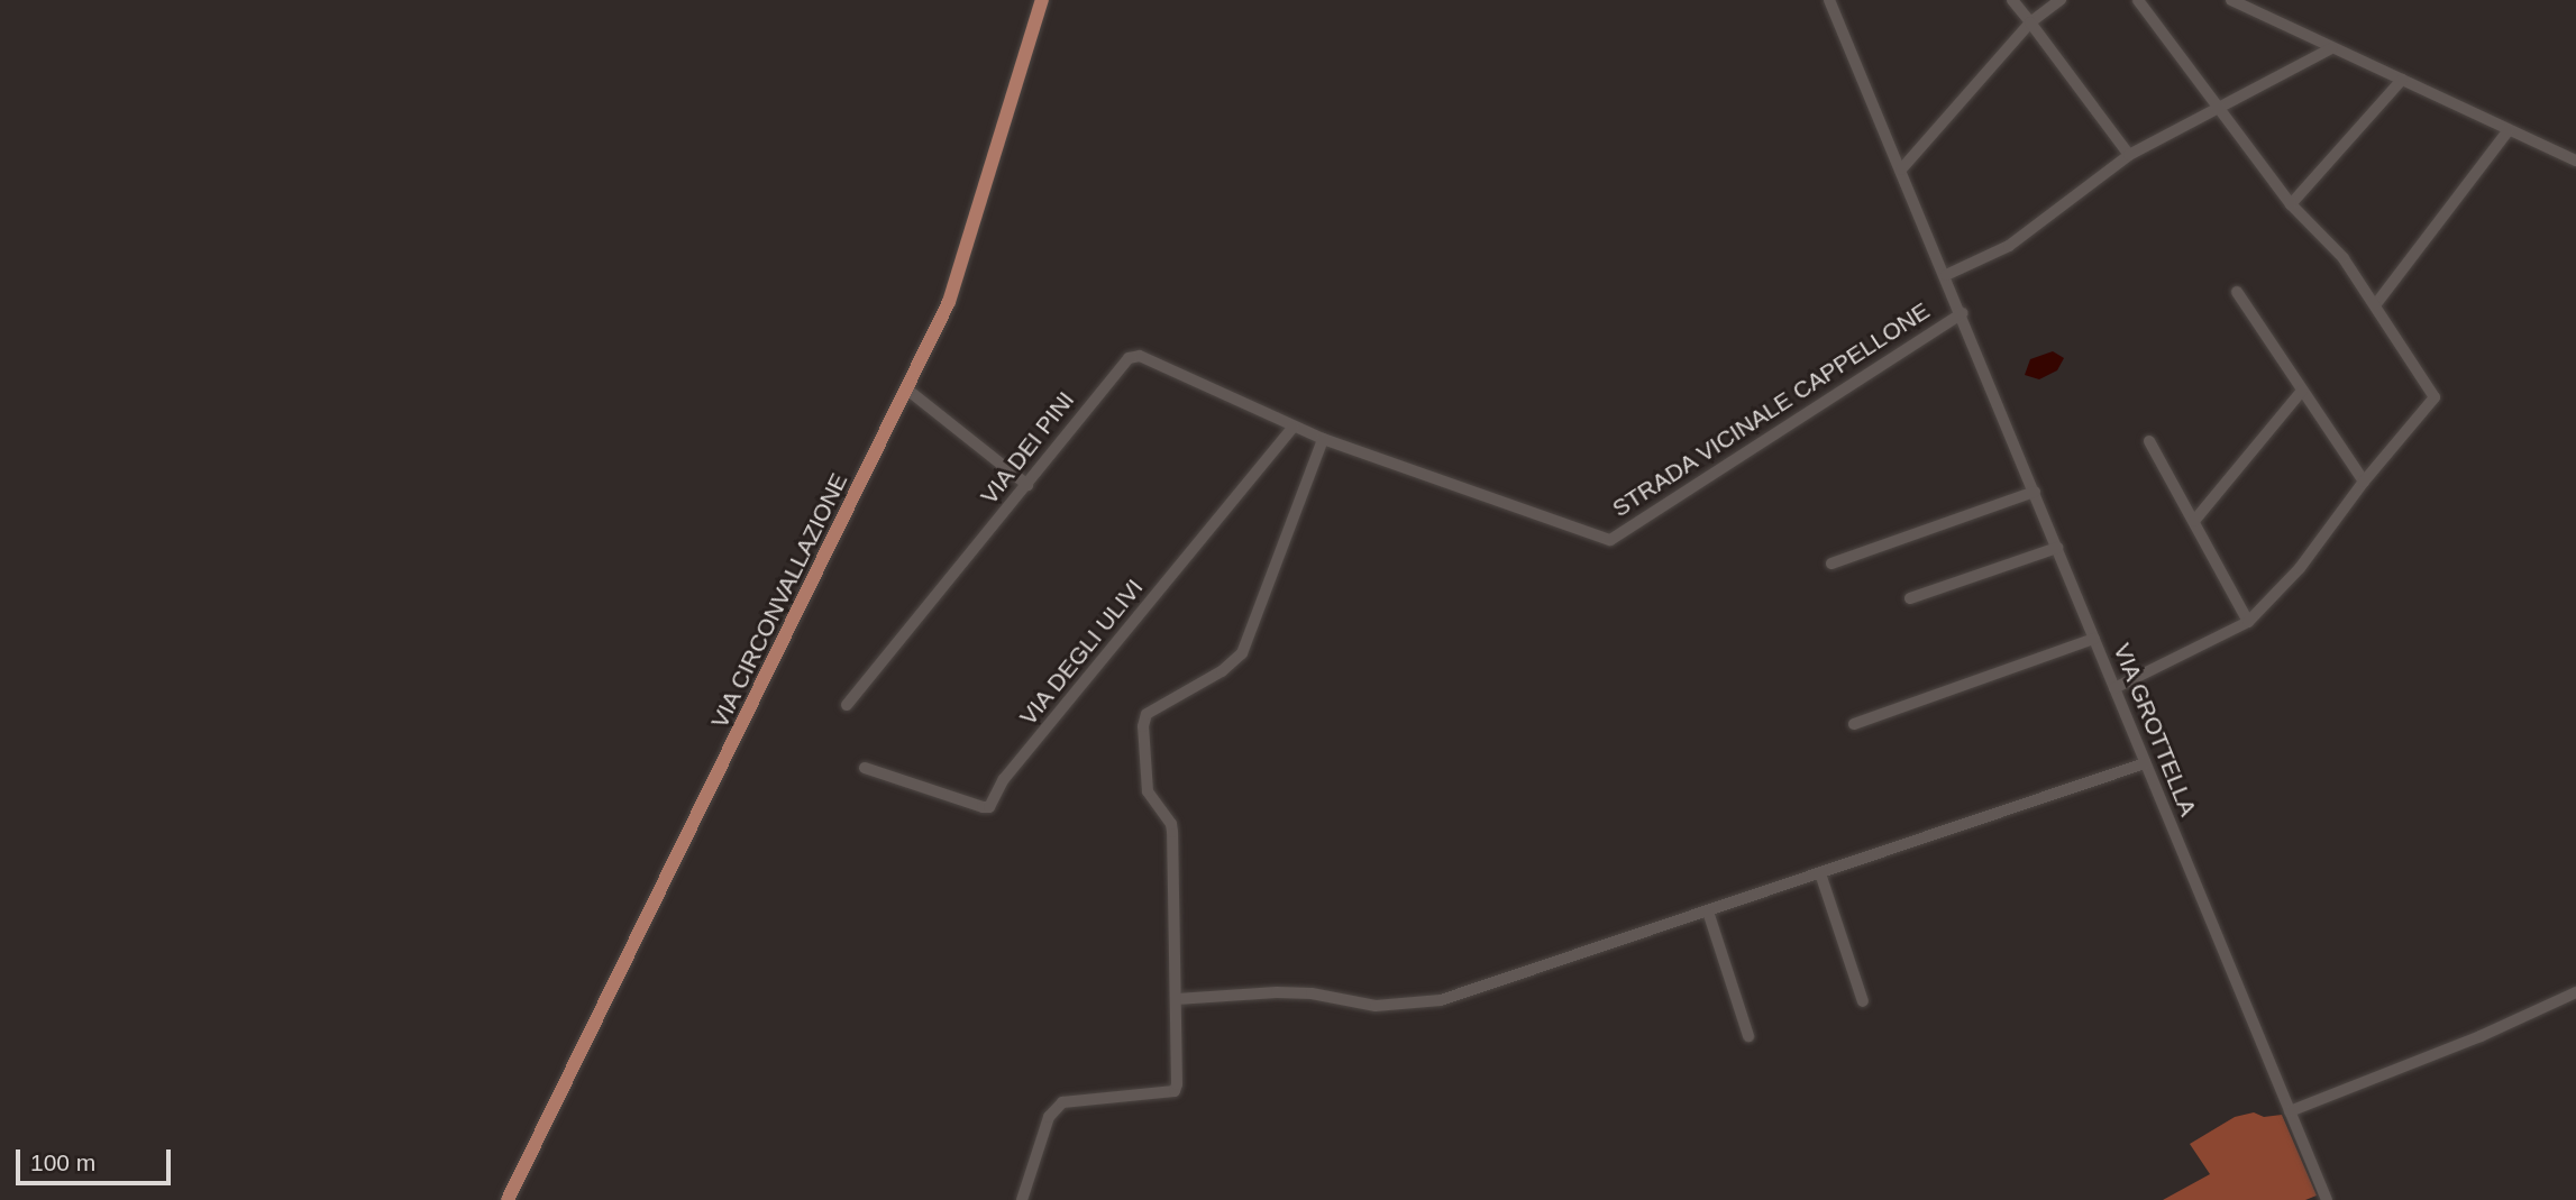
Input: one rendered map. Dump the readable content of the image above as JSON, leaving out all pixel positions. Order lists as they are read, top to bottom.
{
  "streets": {
    "main road": ["VIA CIRCONVALLAZIONE"],
    "street": [
      "STRADA VICINALE CAPPELLONE",
      "VIA DEI PINI",
      "VIA DEGLI ULIVI",
      "VIA GROTTELLA"
    ]
  },
  "crossings": [
    ["STRADA VICINALE CAPPELLONE", "VIA DEI PINI"],
    ["STRADA VICINALE CAPPELLONE", "VIA DEGLI ULIVI"],
    ["STRADA VICINALE CAPPELLONE", "VIA GROTTELLA"],
    ["VIA DEI PINI", "VIA DEGLI ULIVI"]
  ],
  "scale_bar": "100 m"
}
